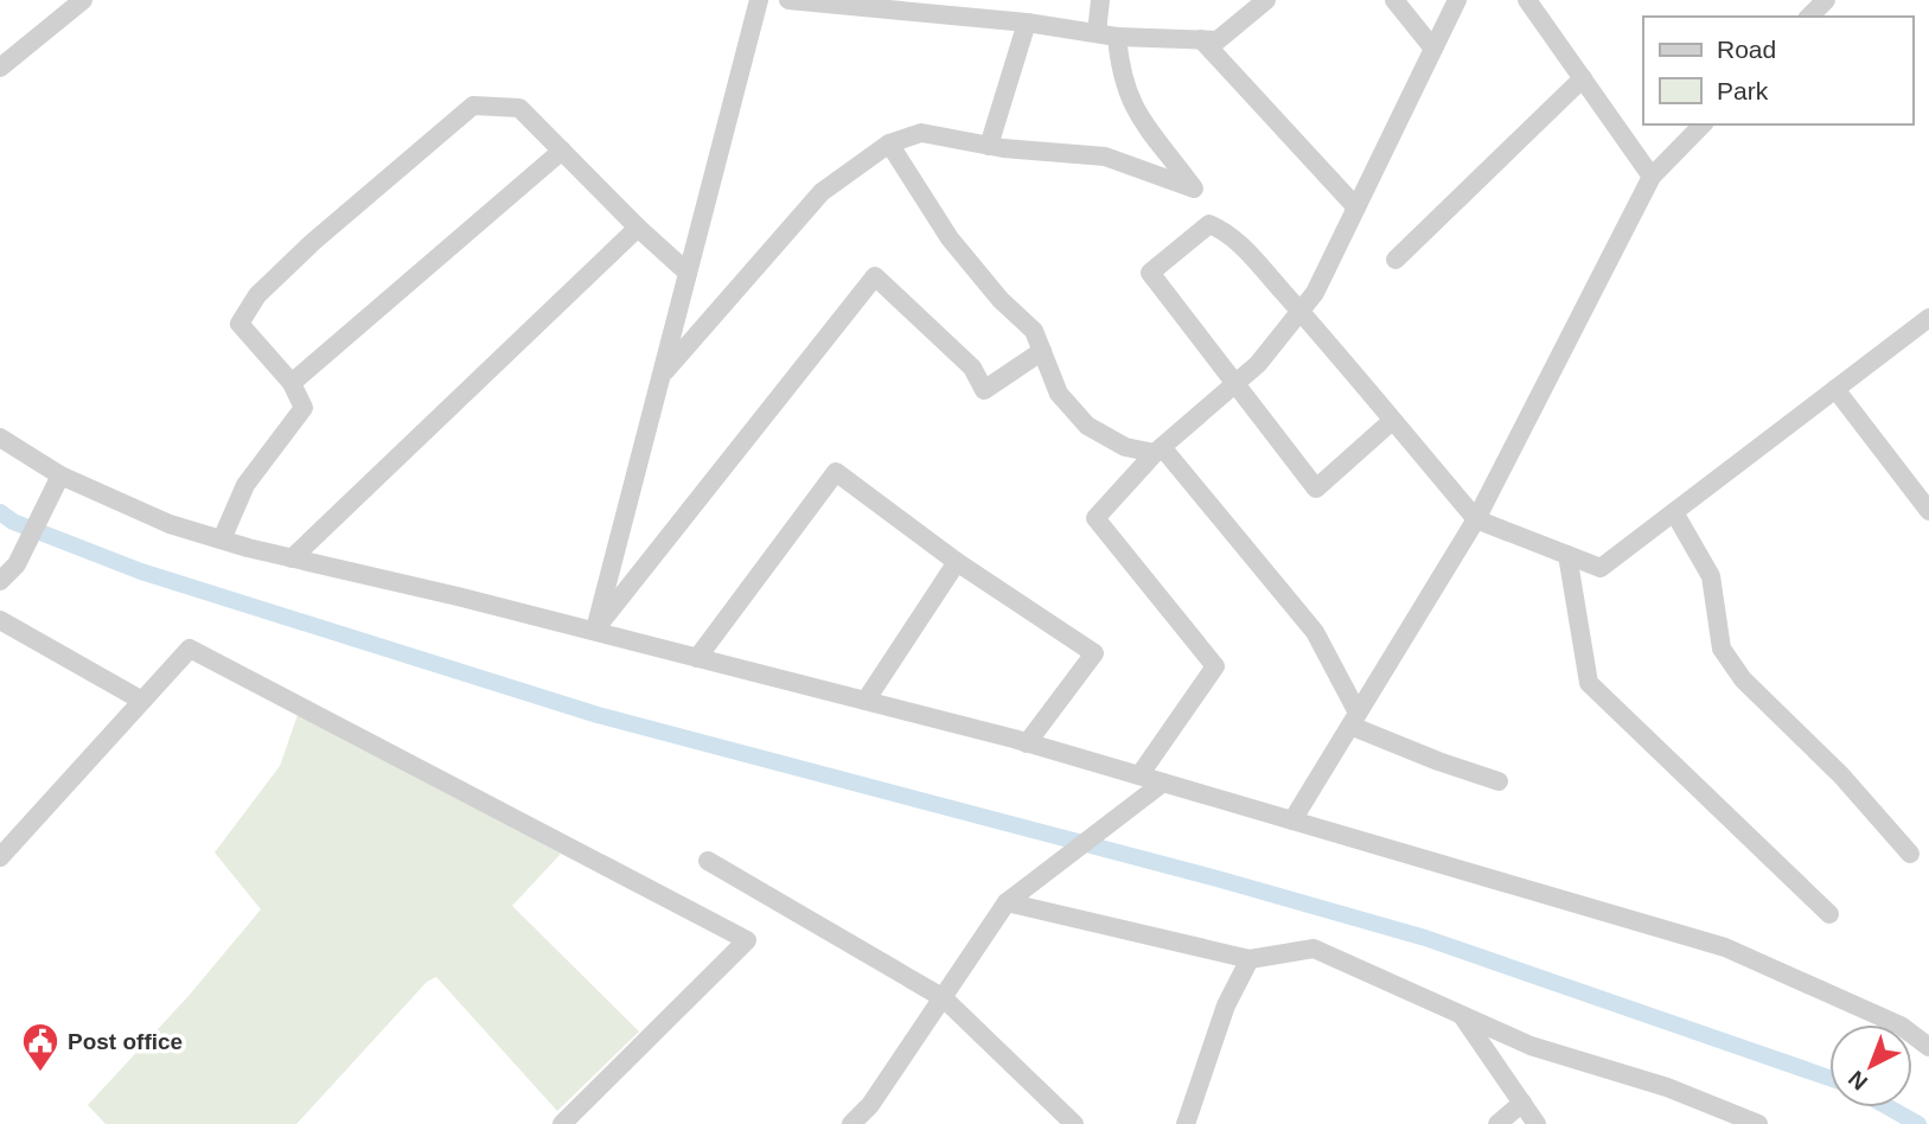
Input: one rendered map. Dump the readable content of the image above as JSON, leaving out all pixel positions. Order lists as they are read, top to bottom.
{
  "places": {
    "public building": ["Post office"]
  },
  "legend": ["Road", "Park"],
  "north": "bottom left"
}
